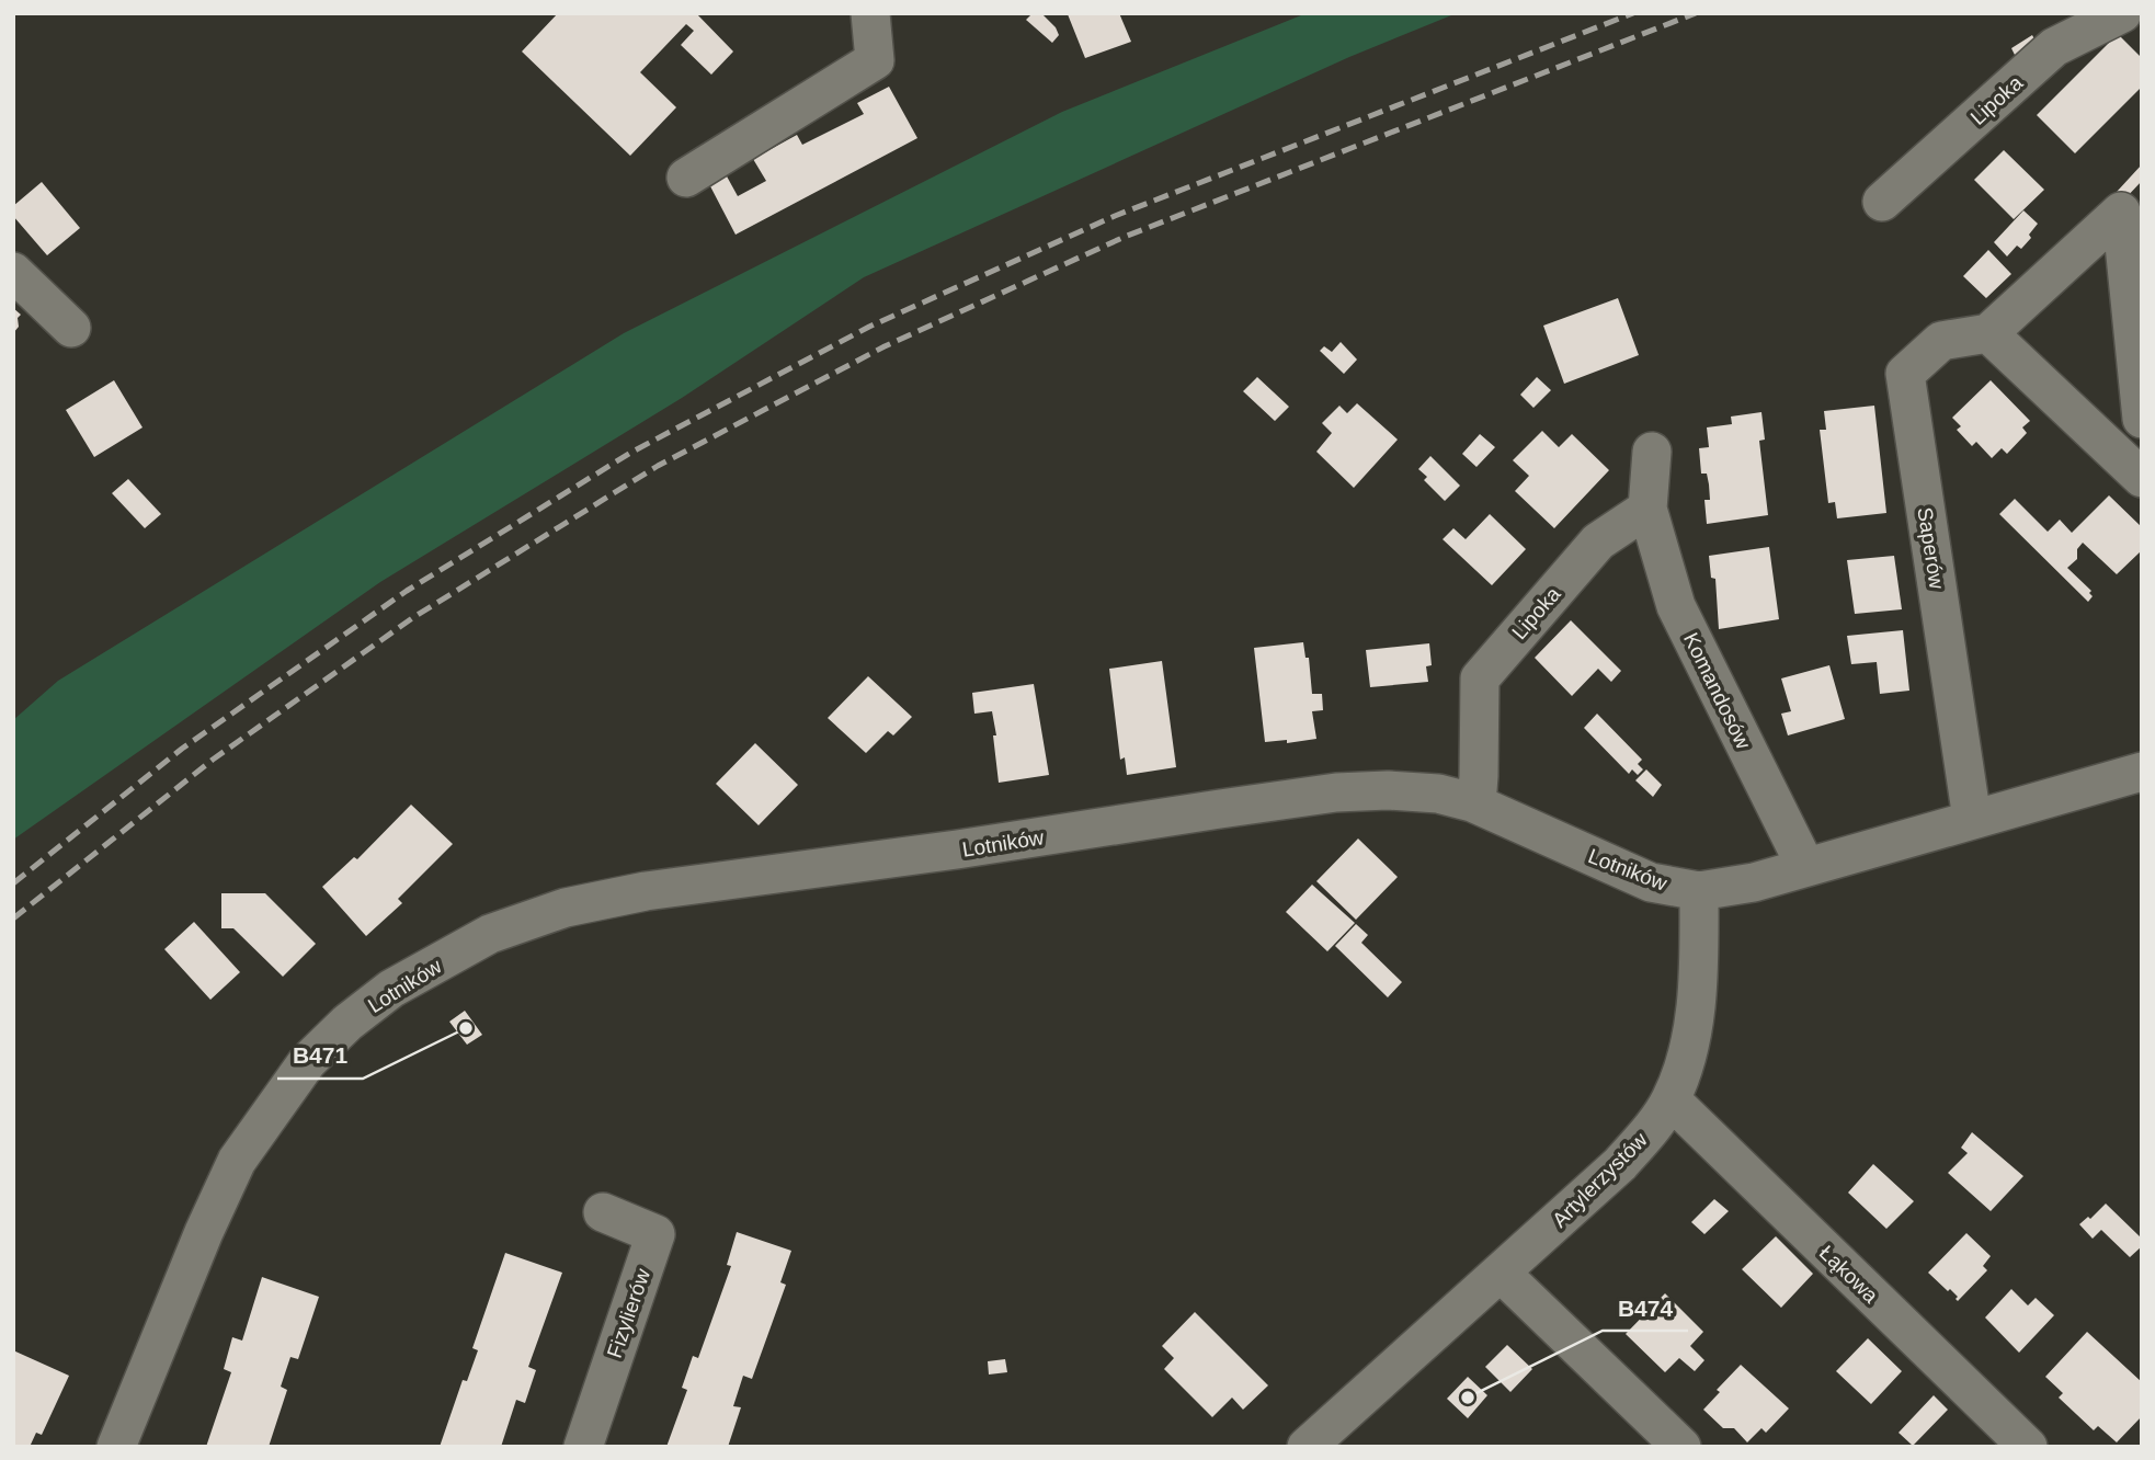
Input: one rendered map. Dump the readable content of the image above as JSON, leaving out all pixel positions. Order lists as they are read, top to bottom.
{
  "streets": {
    "street": [
      "Lipoka",
      "Saperów",
      "Komandosów",
      "Lotników",
      "Artylerzystów",
      "Łąkowa",
      "Fizylierów"
    ]
  },
  "crossings": [
    ["Lipoka", "Komandosów"],
    ["Lipoka", "Lotników"],
    ["Saperów", "Lotników"],
    ["Komandosów", "Lotników"],
    ["Lotników", "Artylerzystów"],
    ["Artylerzystów", "Łąkowa"]
  ],
  "places": ["B471", "B474"]
}
